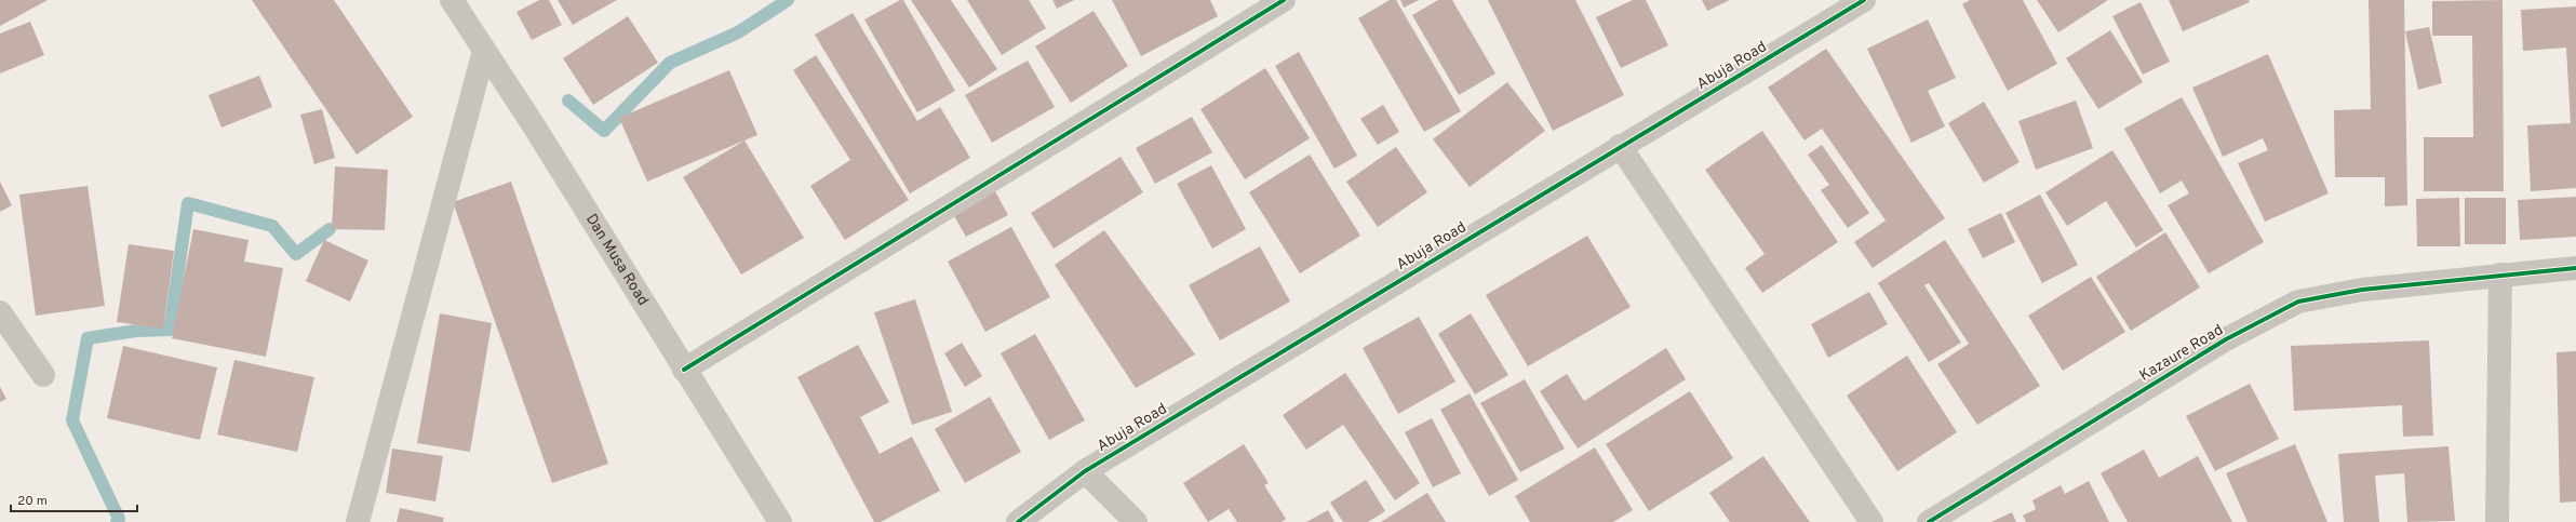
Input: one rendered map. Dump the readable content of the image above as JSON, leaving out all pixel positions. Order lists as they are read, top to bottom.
{
  "streets": {
    "street": ["Abuja Road", "Dan Musa Road", "Kazaure Road"]
  },
  "scale_bar": "20 m"
}
